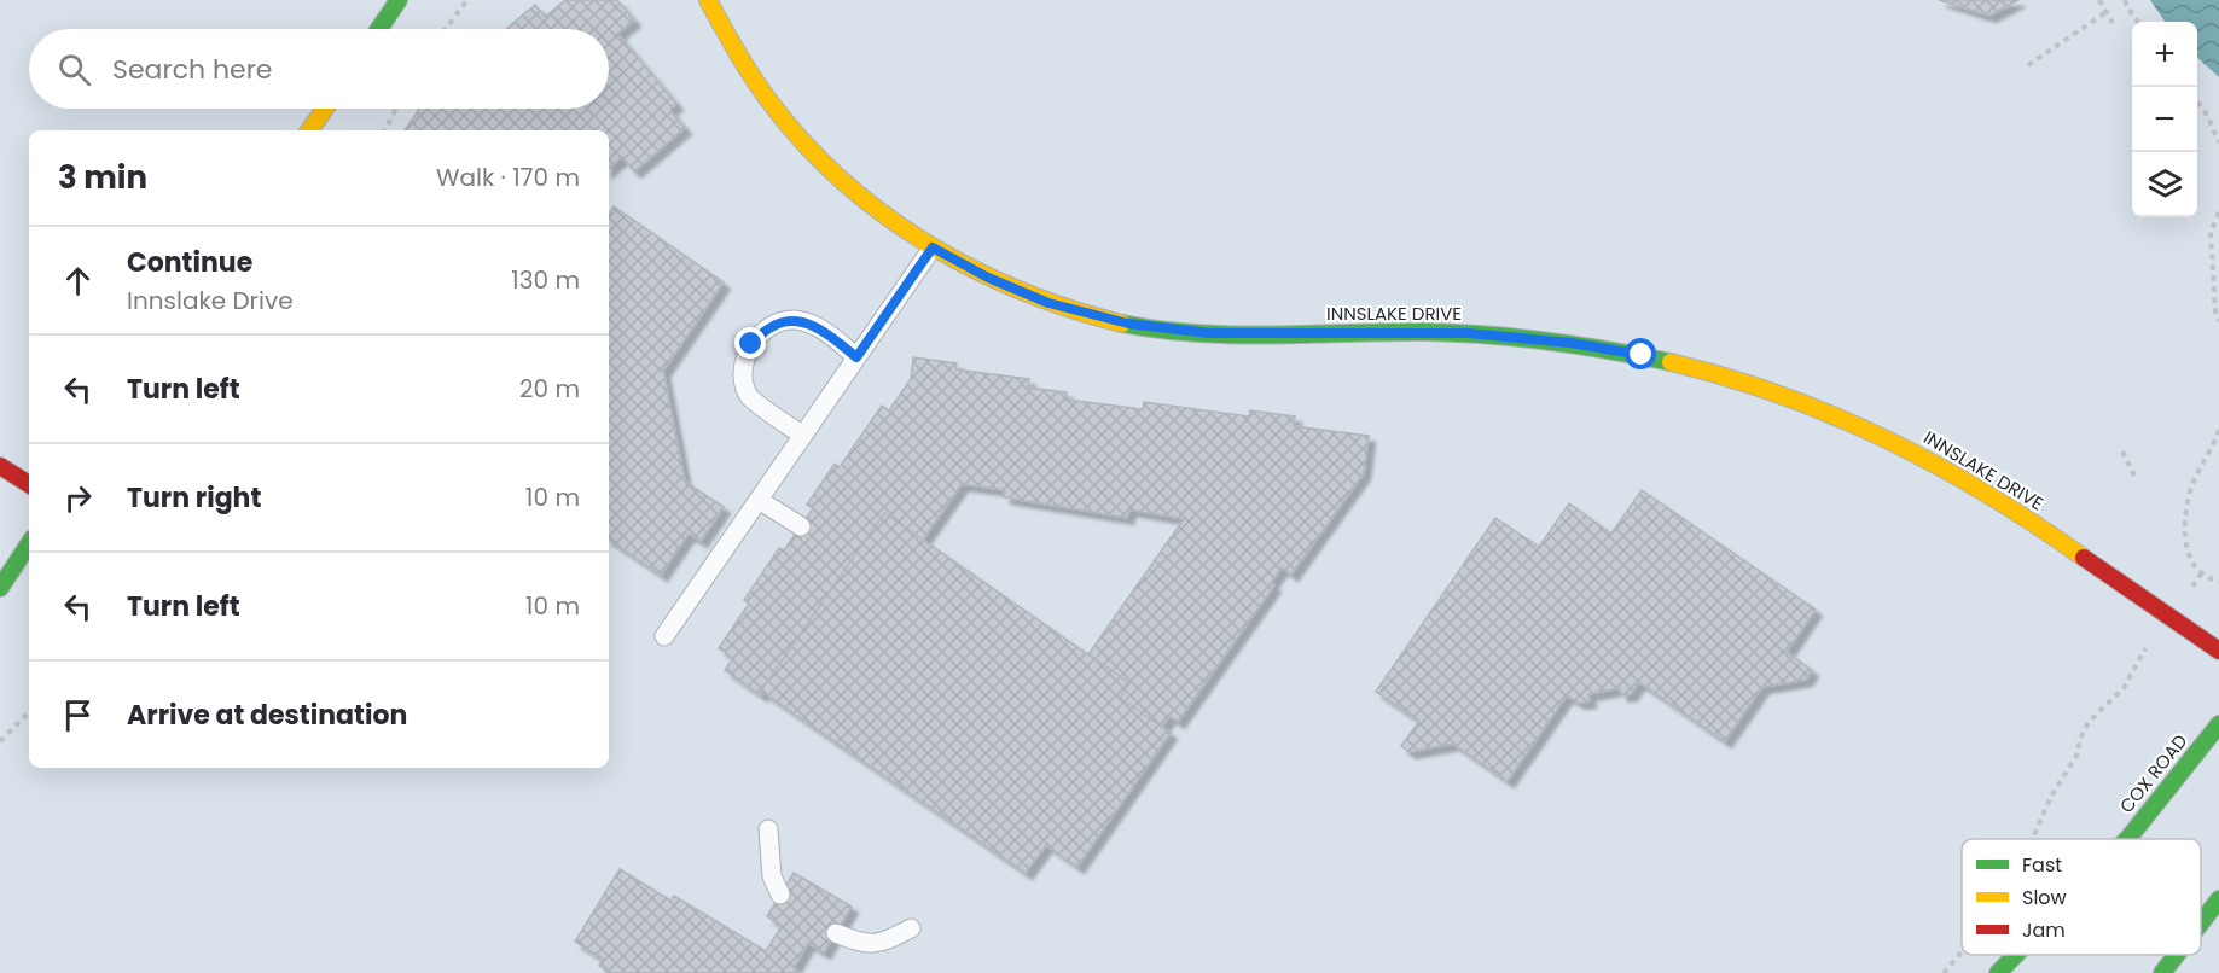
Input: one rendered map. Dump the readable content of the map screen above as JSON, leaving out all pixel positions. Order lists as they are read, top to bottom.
{
  "streets": {
    "street": ["INNSLAKE DRIVE", "COX ROAD"]
  },
  "legend": ["Fast", "Slow", "Jam"],
  "page": {
    "map_buttons": ["+", "−"],
    "search": "Search here",
    "heading": ["3 min", "Walk · 170 m"],
    "list": [
      ["Continue", "Innslake Drive", "130 m"],
      ["Turn left", "20 m"],
      ["Turn right", "10 m"],
      ["Turn left", "10 m"],
      "Arrive at destination"
    ]
  }
}
